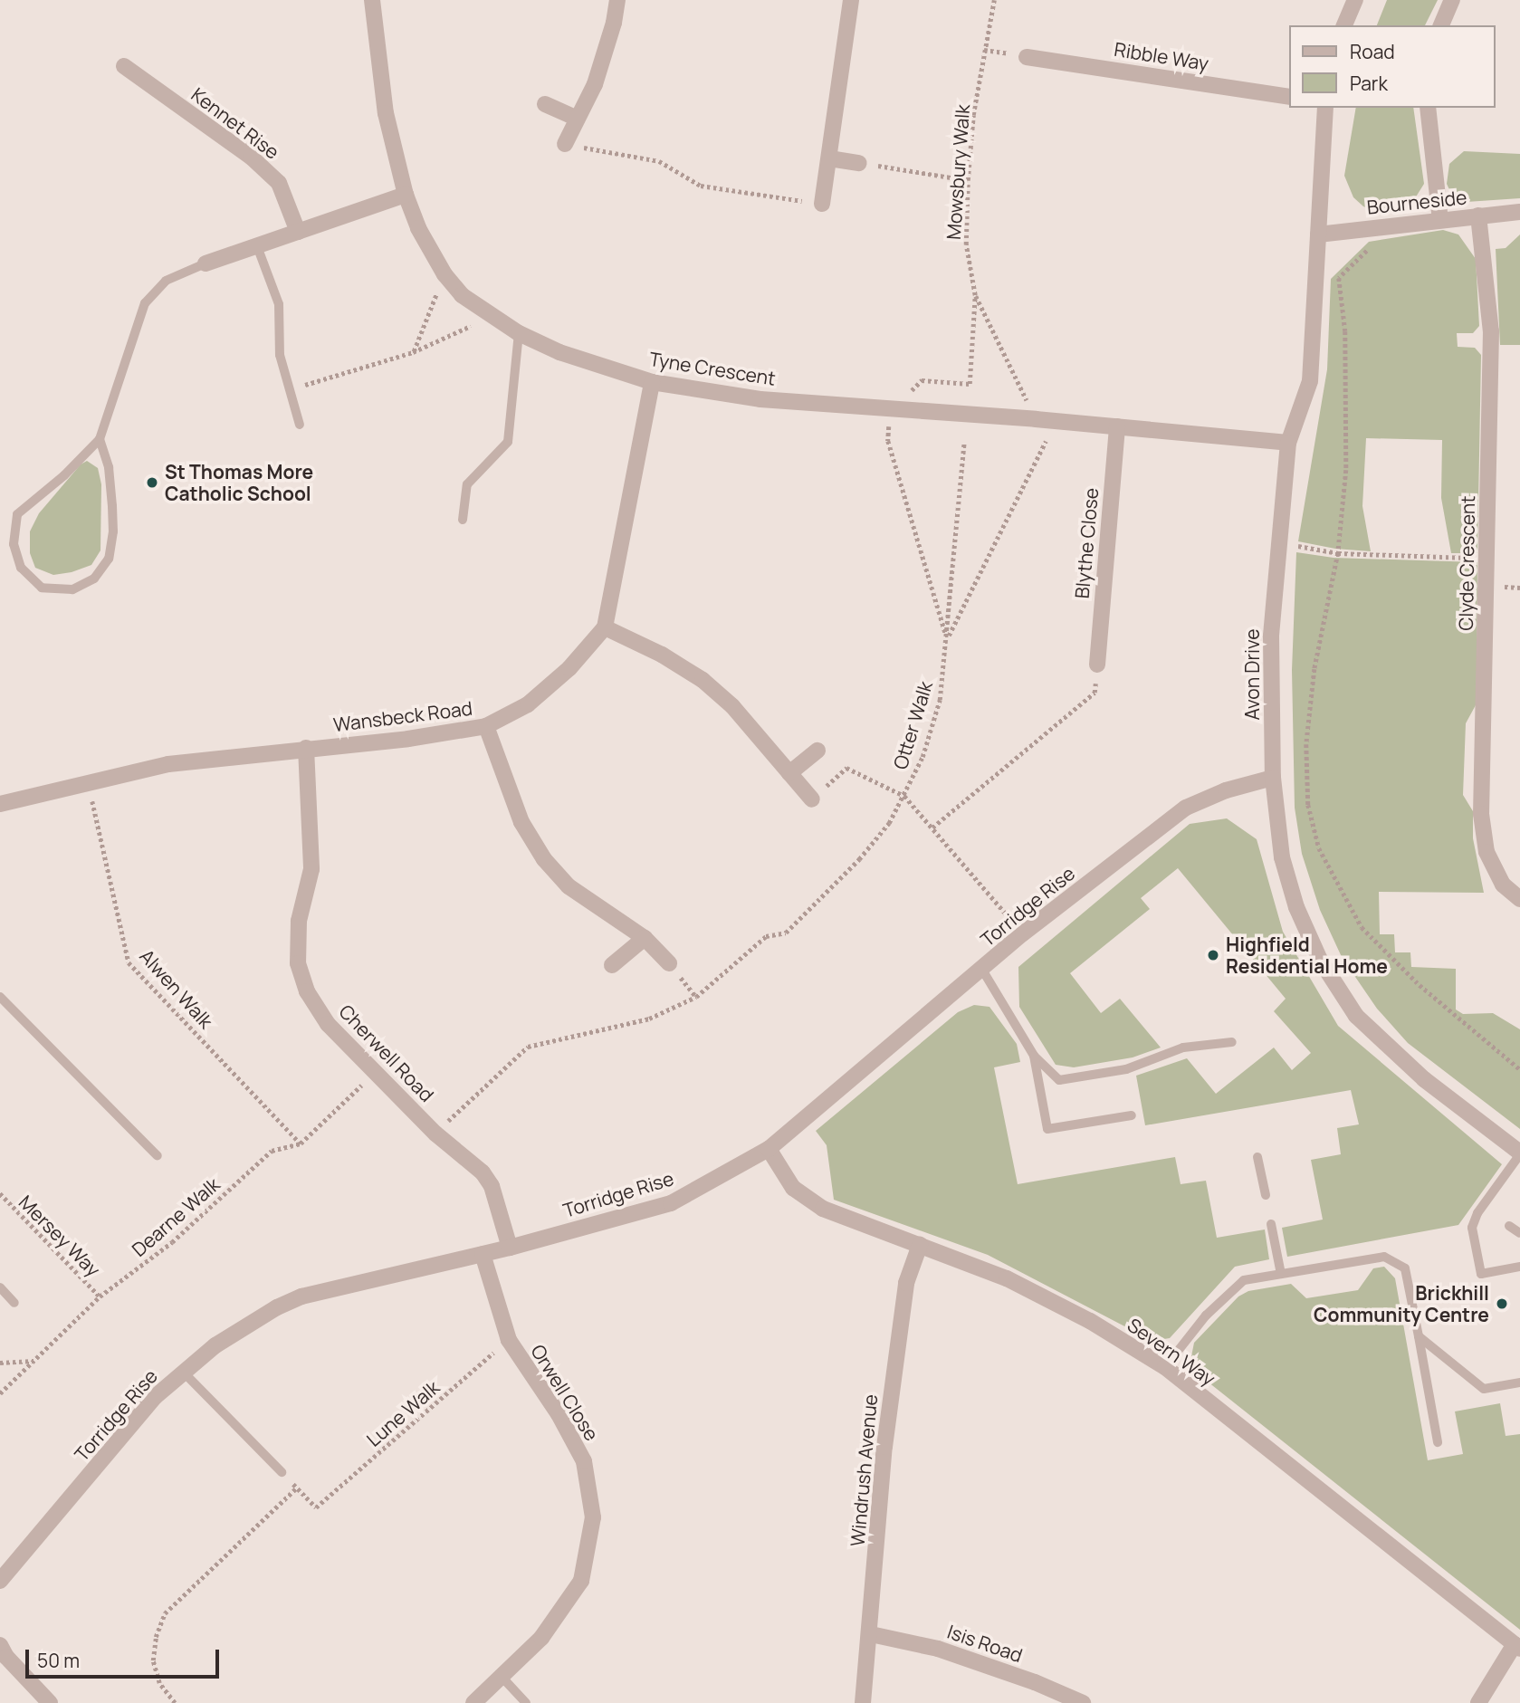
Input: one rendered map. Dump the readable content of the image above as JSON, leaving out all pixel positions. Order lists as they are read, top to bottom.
{
  "streets": {
    "street": [
      "Ribble Way",
      "Kennet Rise",
      "Bourneside",
      "Tyne Crescent",
      "Blythe Close",
      "Clyde Crescent",
      "Avon Drive",
      "Wansbeck Road",
      "Torridge Rise",
      "Cherwell Road",
      "Severn Way",
      "Orwell Close",
      "Windrush Avenue",
      "Isis Road"
    ],
    "path": [
      "Mowsbury Walk",
      "Otter Walk",
      "Alwen Walk",
      "Dearne Walk",
      "Mersey Way",
      "Lune Walk"
    ]
  },
  "crossings": [
    ["Bourneside", "Clyde Crescent"],
    ["Bourneside", "Avon Drive"],
    ["Tyne Crescent", "Blythe Close"],
    ["Tyne Crescent", "Avon Drive"],
    ["Tyne Crescent", "Wansbeck Road"],
    ["Avon Drive", "Torridge Rise"],
    ["Wansbeck Road", "Alwen Walk"],
    ["Wansbeck Road", "Cherwell Road"],
    ["Otter Walk", "Torridge Rise"],
    ["Torridge Rise", "Cherwell Road"],
    ["Torridge Rise", "Severn Way"],
    ["Torridge Rise", "Orwell Close"],
    ["Alwen Walk", "Dearne Walk"],
    ["Cherwell Road", "Dearne Walk"],
    ["Dearne Walk", "Mersey Way"],
    ["Severn Way", "Windrush Avenue"],
    ["Orwell Close", "Lune Walk"],
    ["Windrush Avenue", "Isis Road"]
  ],
  "places": ["St Thomas More Catholic School", "Highfield Residential Home", "Brickhill Community Centre"],
  "legend": ["Road", "Park"],
  "scale_bar": "50 m"
}
